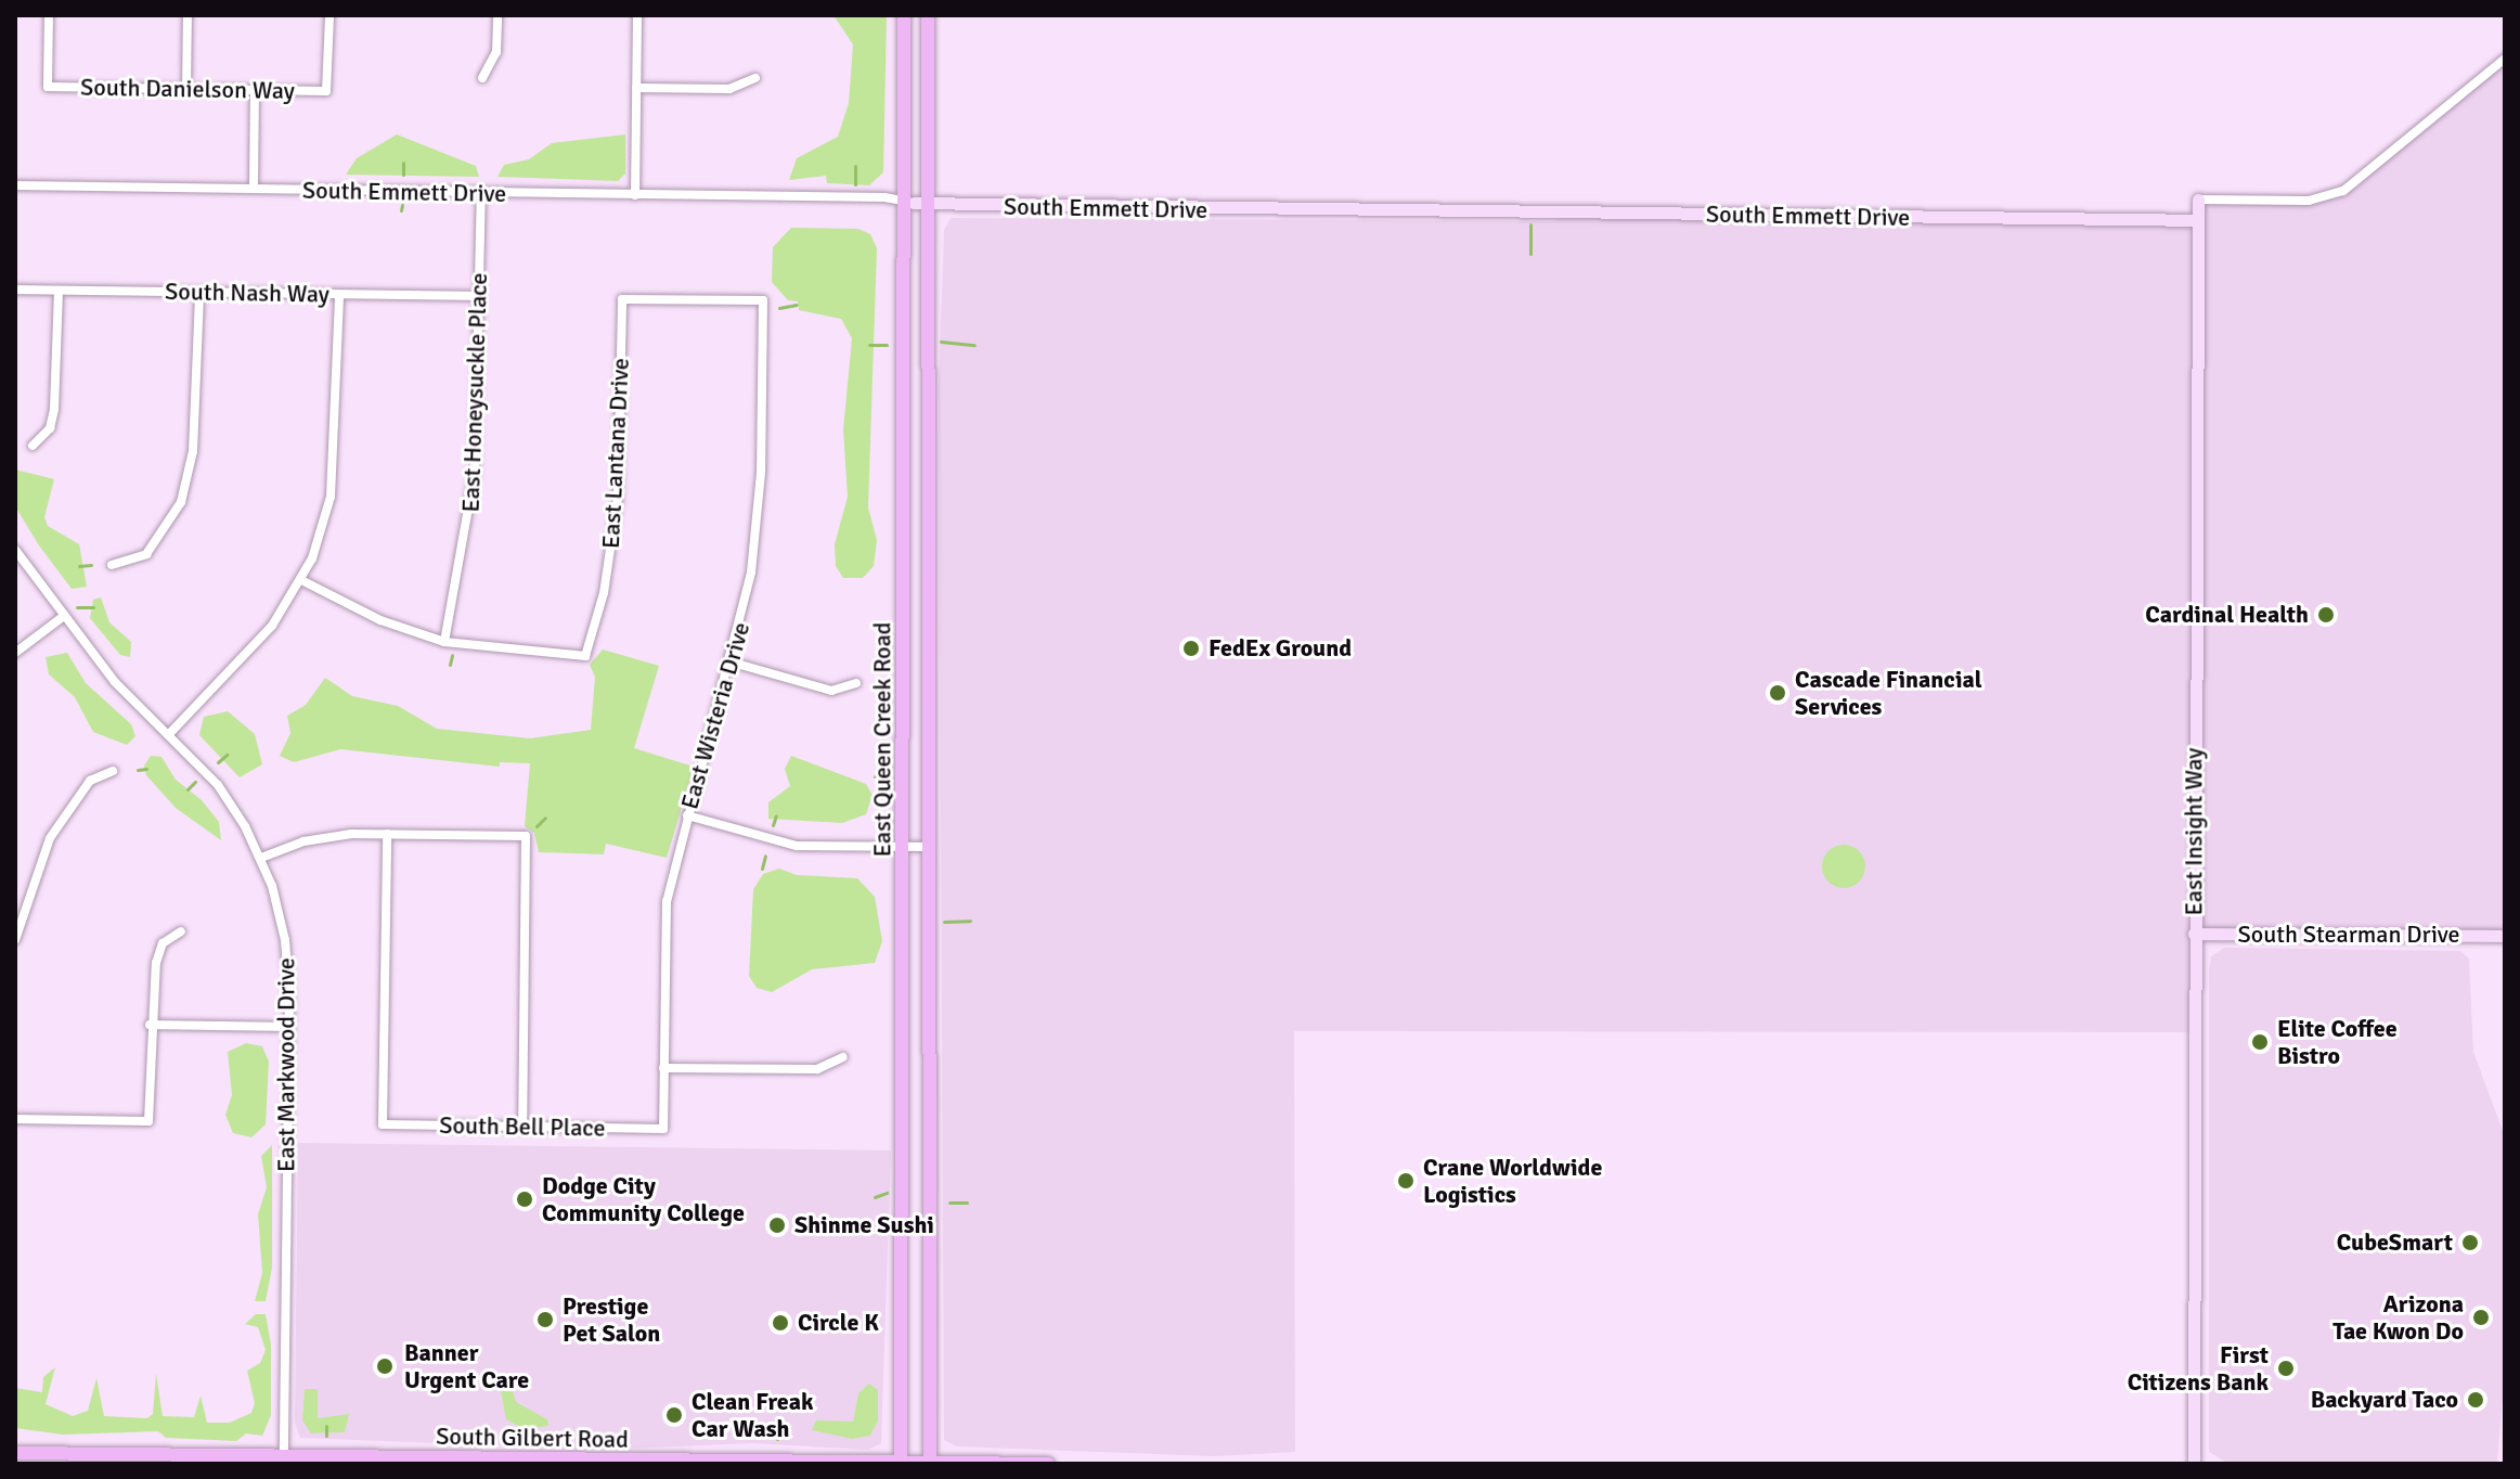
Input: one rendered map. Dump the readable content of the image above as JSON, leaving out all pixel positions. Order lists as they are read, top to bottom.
{
  "streets": {
    "main road": ["East Queen Creek Road", "South Gilbert Road"],
    "street": [
      "South Danielson Way",
      "South Emmett Drive",
      "South Nash Way",
      "East Honeysuckle Place",
      "East Lantana Drive",
      "East Wisteria Drive",
      "East Insight Way",
      "South Stearman Drive",
      "East Markwood Drive",
      "South Bell Place"
    ]
  },
  "crossings": [
    ["South Emmett Drive", "East Honeysuckle Place"],
    ["South Emmett Drive", "East Queen Creek Road"],
    ["South Emmett Drive", "East Insight Way"],
    ["South Nash Way", "East Honeysuckle Place"],
    ["East Honeysuckle Place", "East Lantana Drive"],
    ["East Lantana Drive", "East Wisteria Drive"],
    ["East Wisteria Drive", "South Bell Place"],
    ["East Queen Creek Road", "South Gilbert Road"],
    ["East Insight Way", "South Stearman Drive"],
    ["East Markwood Drive", "South Gilbert Road"]
  ],
  "places": [
    "Cardinal Health",
    "FedEx Ground",
    "Cascade Financial Services",
    "Elite Coffee Bistro",
    "Crane Worldwide Logistics",
    "Dodge City Community College",
    "Shinme Sushi",
    "CubeSmart",
    "Arizona Tae Kwon Do",
    "Prestige Pet Salon",
    "Circle K",
    "Banner Urgent Care",
    "First Citizens Bank",
    "Backyard Taco",
    "Clean Freak Car Wash"
  ]
}
